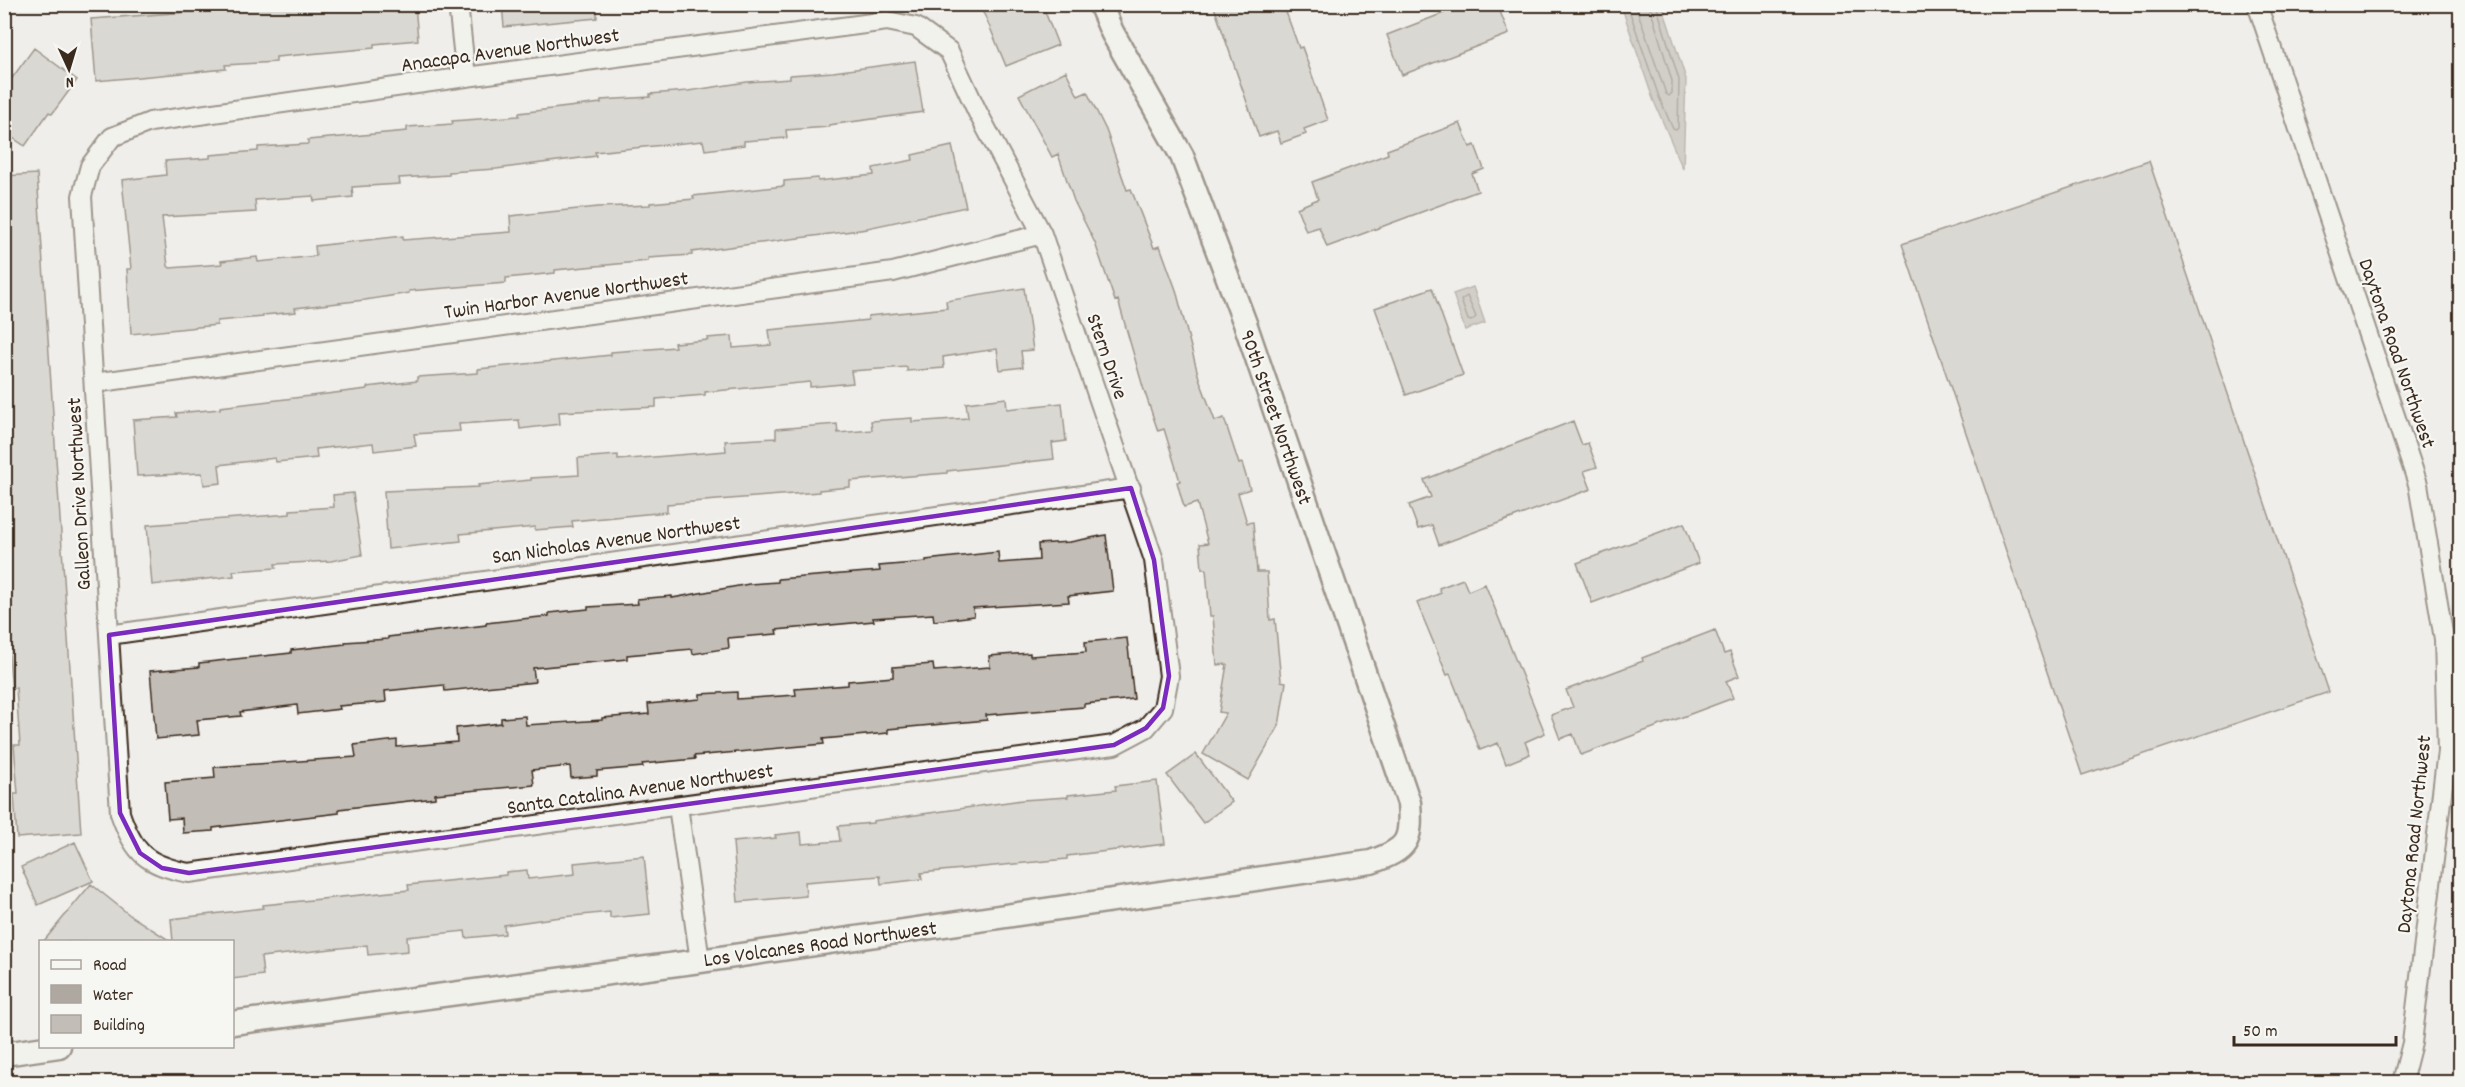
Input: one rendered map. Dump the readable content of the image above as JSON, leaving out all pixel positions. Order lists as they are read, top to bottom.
{
  "streets": {
    "street": [
      "Anacapa Avenue Northwest",
      "Twin Harbor Avenue Northwest",
      "Daytona Road Northwest",
      "Stern Drive",
      "90th Street Northwest",
      "Galleon Drive Northwest",
      "San Nicholas Avenue Northwest",
      "Santa Catalina Avenue Northwest",
      "Los Volcanes Road Northwest"
    ]
  },
  "crossings": [
    ["Anacapa Avenue Northwest", "Stern Drive"],
    ["Anacapa Avenue Northwest", "Galleon Drive Northwest"],
    ["Twin Harbor Avenue Northwest", "Stern Drive"],
    ["Twin Harbor Avenue Northwest", "Galleon Drive Northwest"],
    ["Stern Drive", "San Nicholas Avenue Northwest"],
    ["Stern Drive", "Santa Catalina Avenue Northwest"],
    ["90th Street Northwest", "Los Volcanes Road Northwest"],
    ["Galleon Drive Northwest", "San Nicholas Avenue Northwest"],
    ["Galleon Drive Northwest", "Santa Catalina Avenue Northwest"]
  ],
  "legend": ["Road", "Water", "Building"],
  "scale_bar": "50 m",
  "north": "bottom"
}
